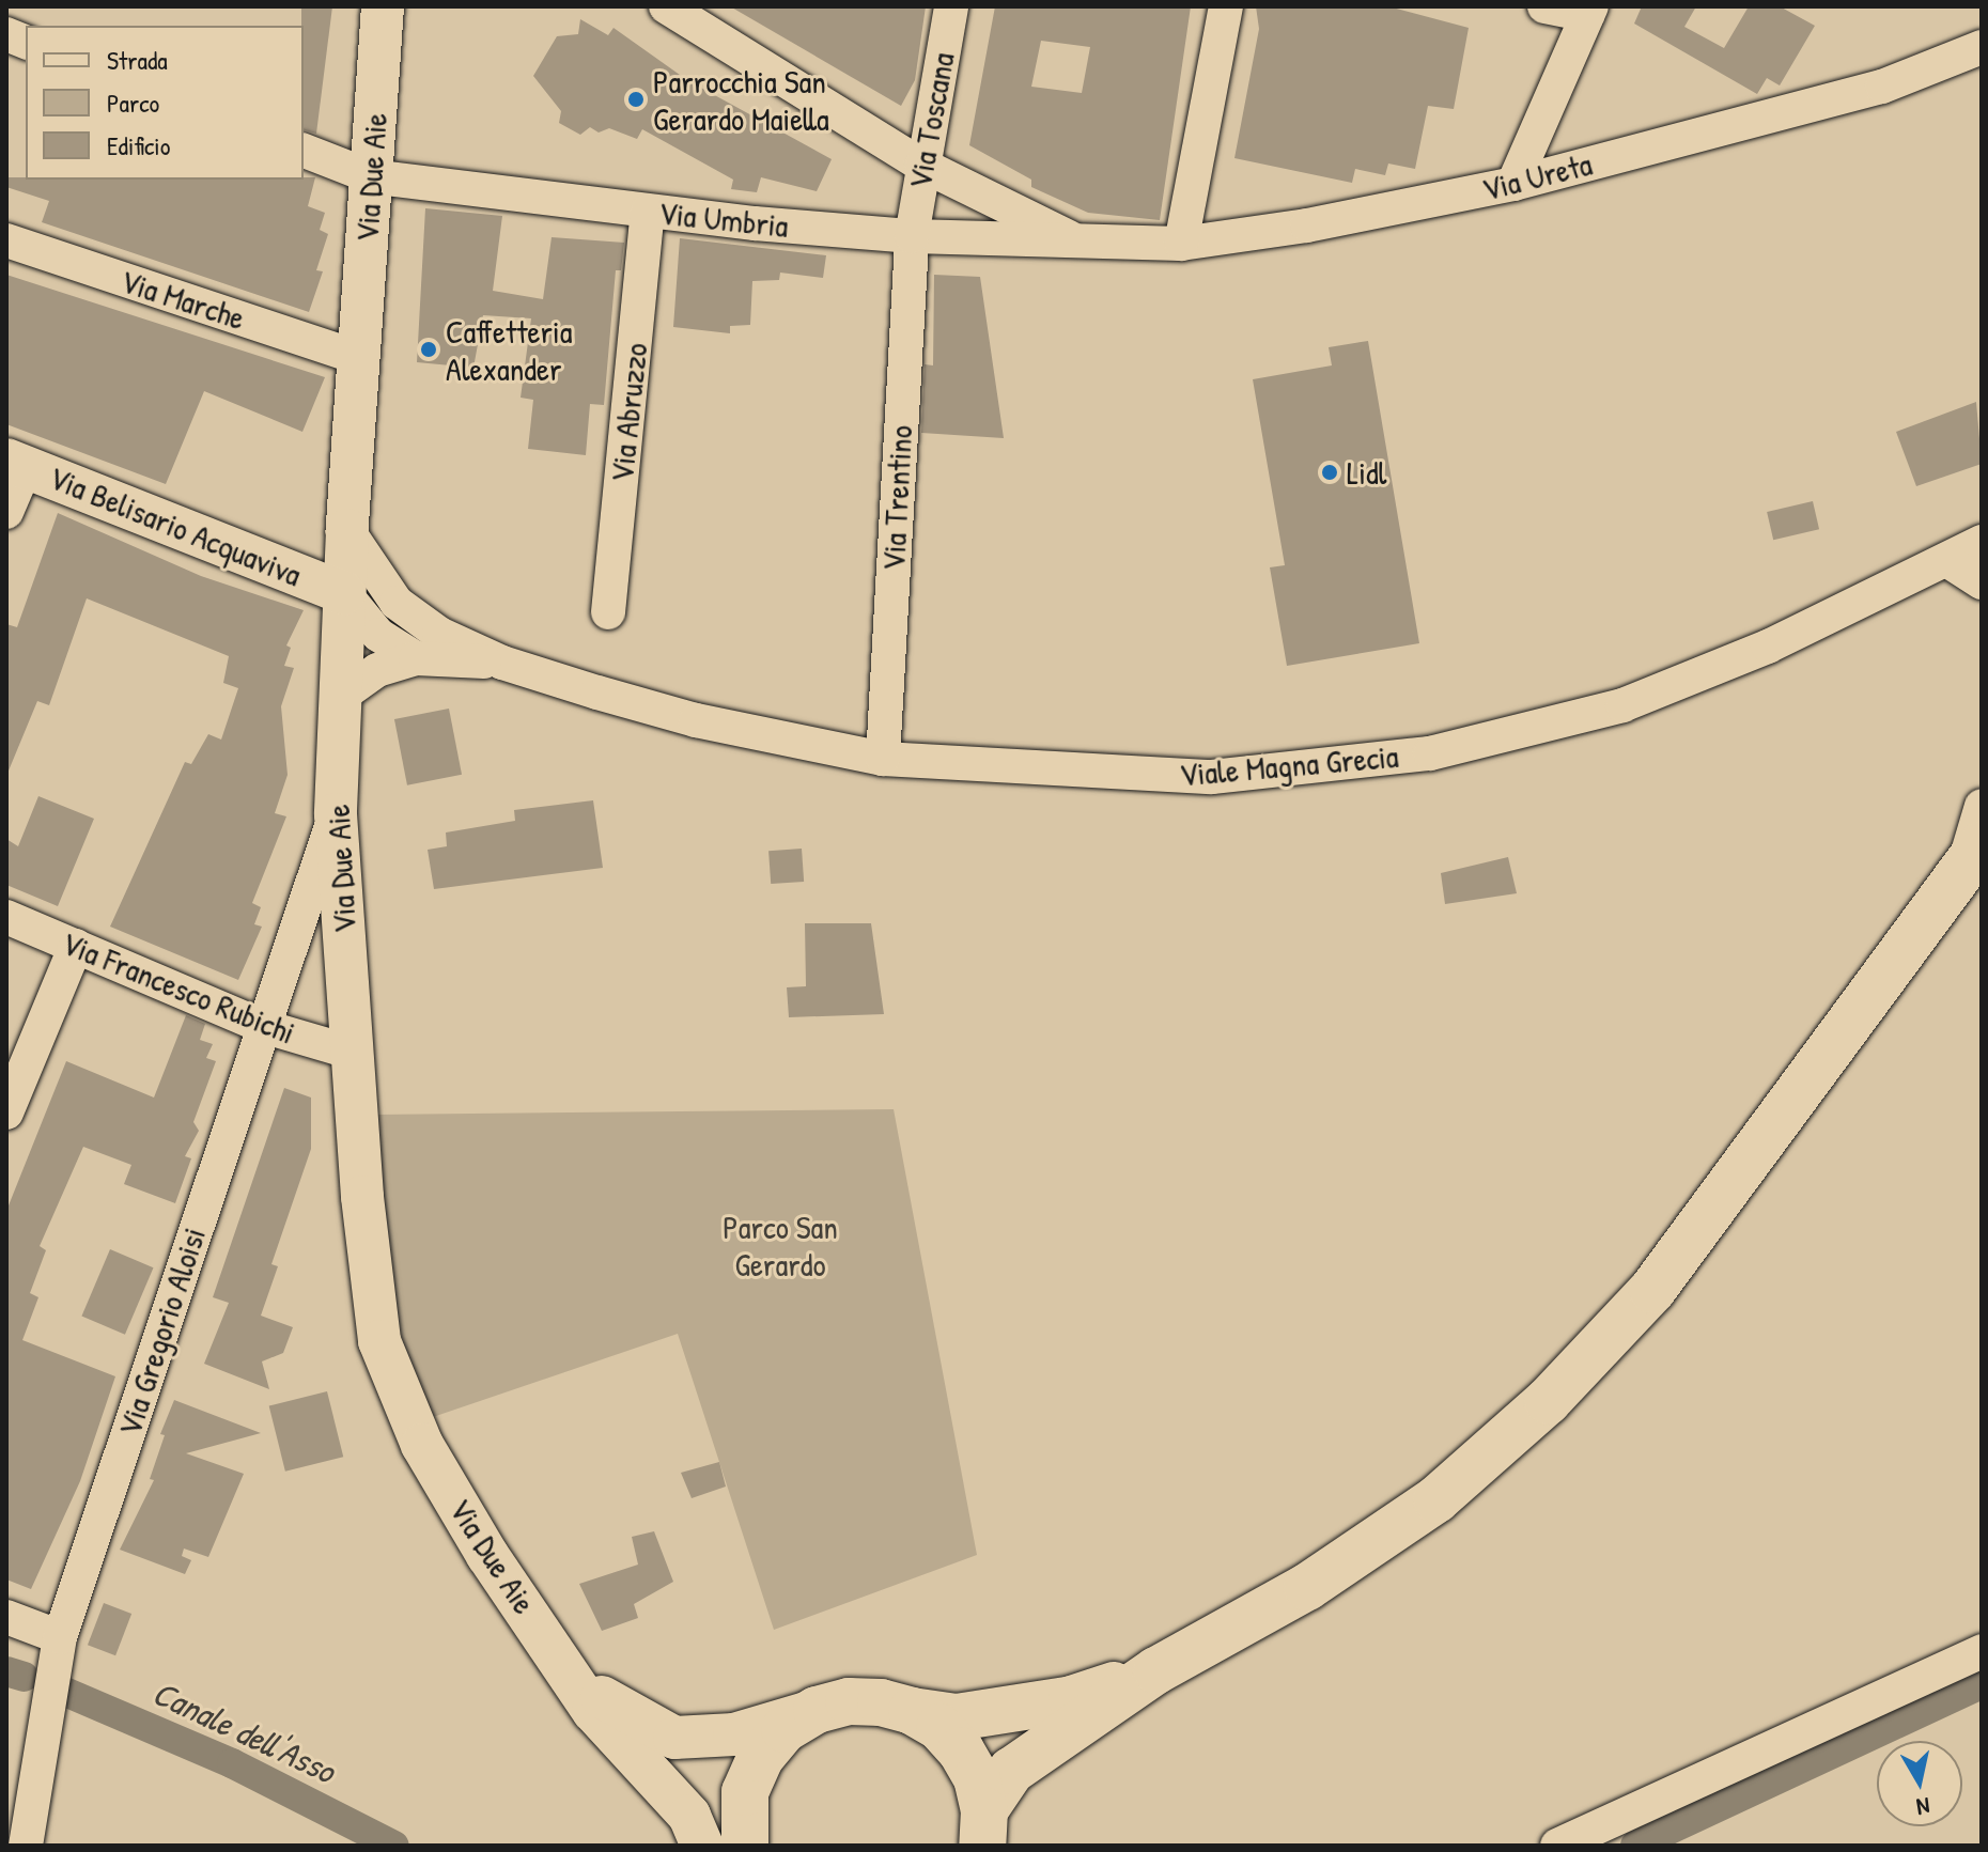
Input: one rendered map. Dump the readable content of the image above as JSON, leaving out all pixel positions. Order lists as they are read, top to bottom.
{
  "streets": {
    "street": [
      "Via Toscana",
      "Via Ureta",
      "Via Due Aie",
      "Via Umbria",
      "Via Marche",
      "Via Abruzzo",
      "Via Trentino",
      "Via Belisario Acquaviva",
      "Viale Magna Grecia",
      "Via Francesco Rubichi",
      "Via Gregorio Aloisi"
    ]
  },
  "crossings": [
    ["Via Toscana", "Via Umbria"],
    ["Via Toscana", "Via Trentino"],
    ["Via Ureta", "Via Umbria"],
    ["Via Due Aie", "Via Umbria"],
    ["Via Due Aie", "Via Marche"],
    ["Via Due Aie", "Via Belisario Acquaviva"],
    ["Via Due Aie", "Viale Magna Grecia"],
    ["Via Due Aie", "Via Francesco Rubichi"],
    ["Via Due Aie", "Via Gregorio Aloisi"],
    ["Via Umbria", "Via Abruzzo"],
    ["Via Umbria", "Via Trentino"],
    ["Via Trentino", "Viale Magna Grecia"],
    ["Via Belisario Acquaviva", "Viale Magna Grecia"],
    ["Via Francesco Rubichi", "Via Gregorio Aloisi"]
  ],
  "water": ["Canale dell'Asso"],
  "parks": ["Parco San Gerardo"],
  "places": ["Parrocchia San Gerardo Maiella", "Caffetteria Alexander", "Lidl"],
  "legend": ["Strada", "Parco", "Edificio"],
  "north": "bottom"
}
